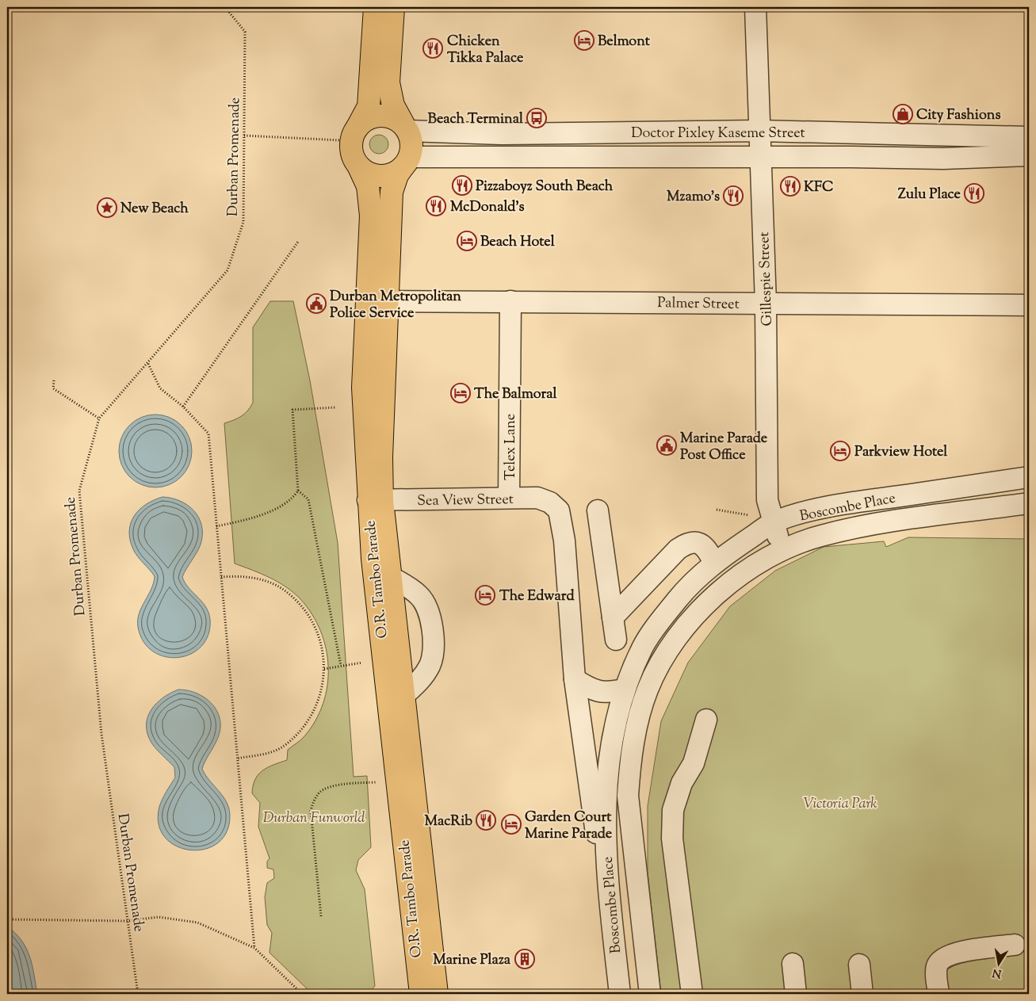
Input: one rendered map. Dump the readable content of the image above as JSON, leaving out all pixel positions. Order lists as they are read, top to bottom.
{
  "streets": {
    "main road": ["O.R. Tambo Parade"],
    "street": [
      "Doctor Pixley Kaseme Street",
      "Gillespie Street",
      "Palmer Street",
      "Telex Lane",
      "Sea View Street",
      "Boscombe Place"
    ],
    "path": ["Durban Promenade"]
  },
  "crossings": [
    ["Doctor Pixley Kaseme Street", "Gillespie Street"],
    ["Doctor Pixley Kaseme Street", "O.R. Tambo Parade"],
    ["Gillespie Street", "Palmer Street"],
    ["Gillespie Street", "Boscombe Place"],
    ["Palmer Street", "Telex Lane"],
    ["Palmer Street", "O.R. Tambo Parade"],
    ["Telex Lane", "Sea View Street"],
    ["Sea View Street", "O.R. Tambo Parade"]
  ],
  "parks": ["Victoria Park", "Durban Funworld"],
  "places": {
    "hotel": [
      "Belmont",
      "Beach Hotel",
      "The Balmoral",
      "Parkview Hotel",
      "The Edward",
      "Garden Court Marine Parade"
    ],
    "restaurant": [
      "Chicken Tikka Palace",
      "Pizzaboyz South Beach",
      "KFC",
      "Zulu Place",
      "Mzamo's",
      "McDonald's",
      "MacRib"
    ],
    "shop": ["City Fashions"],
    "bus stop": ["Beach Terminal"],
    "place": ["New Beach"],
    "public building": ["Durban Metropolitan Police Service", "Marine Parade Post Office"],
    "building": ["Marine Plaza"]
  },
  "north": "bottom"
}
